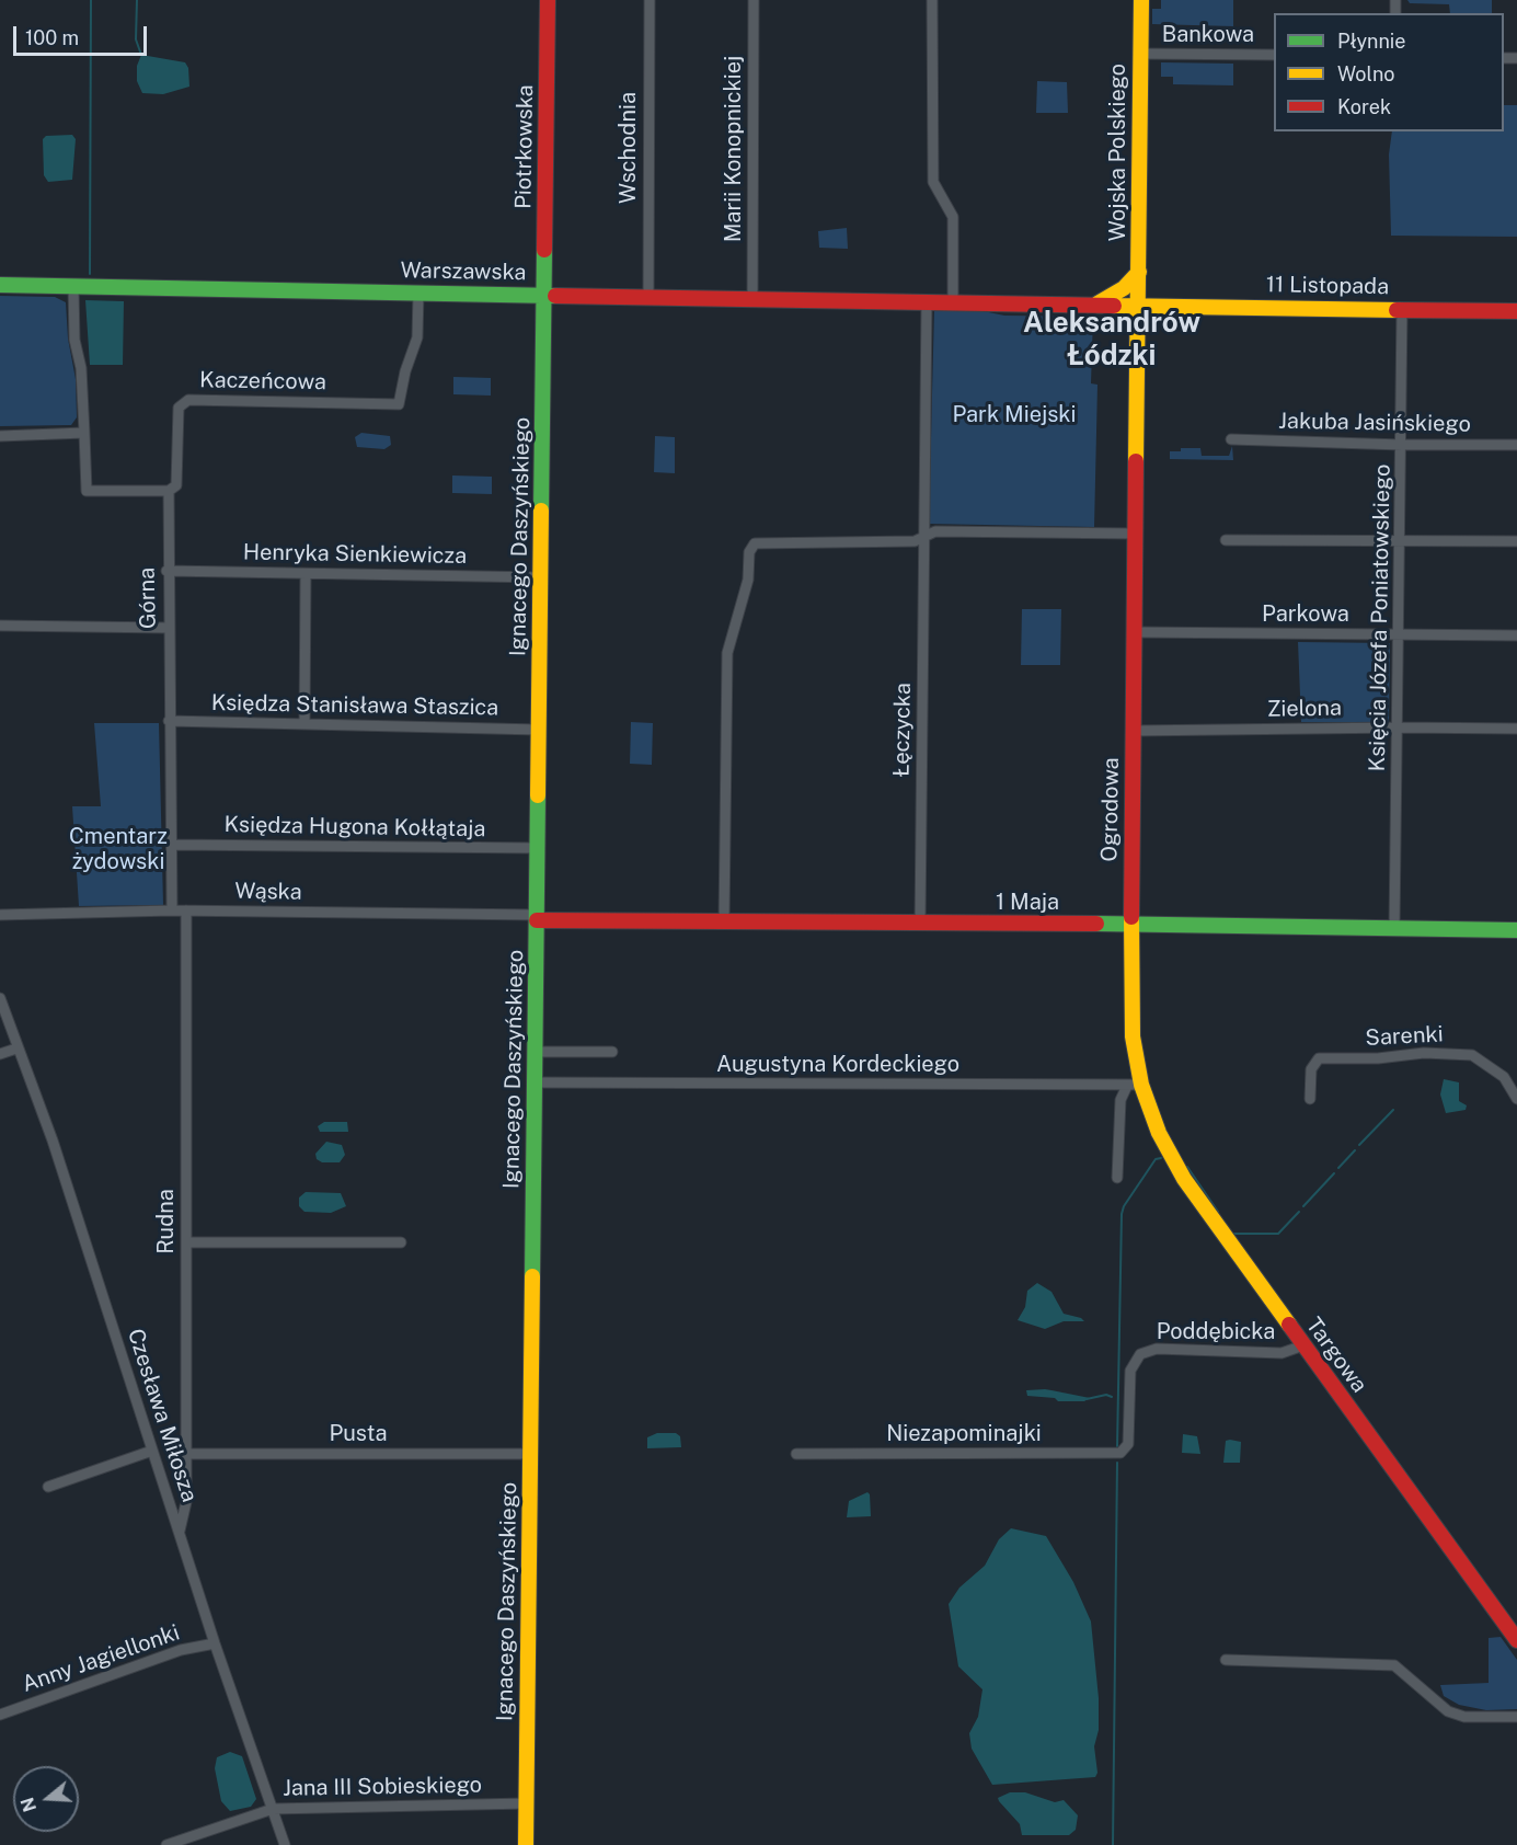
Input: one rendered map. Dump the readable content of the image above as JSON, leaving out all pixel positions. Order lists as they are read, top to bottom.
{
  "streets": {
    "street": [
      "Bankowa",
      "Piotrkowska",
      "Wschodnia",
      "Marii Konopnickiej",
      "Wojska Polskiego",
      "Warszawska",
      "11 Listopada",
      "Kaczeńcowa",
      "Jakuba Jasińskiego",
      "Ignacego Daszyńskiego",
      "Henryka Sienkiewicza",
      "Górna",
      "Parkowa",
      "Księcia Józefa Poniatowskiego",
      "Księdza Stanisława Staszica",
      "Zielona",
      "Łęczycka",
      "Ogrodowa",
      "Księdza Hugona Kołłątaja",
      "Wąska",
      "1 Maja",
      "Sarenki",
      "Augustyna Kordeckiego",
      "Rudna",
      "Poddębicka",
      "Targowa",
      "Czesława Miłosza",
      "Pusta",
      "Niezapominajki",
      "Anny Jagiellonki",
      "Jana III Sobieskiego"
    ]
  },
  "crossings": [
    ["Bankowa", "Wojska Polskiego"],
    ["Piotrkowska", "Warszawska"],
    ["Piotrkowska", "Ignacego Daszyńskiego"],
    ["Wschodnia", "Warszawska"],
    ["Marii Konopnickiej", "Warszawska"],
    ["Wojska Polskiego", "11 Listopada"],
    ["Wojska Polskiego", "Ogrodowa"],
    ["Warszawska", "11 Listopada"],
    ["Warszawska", "Kaczeńcowa"],
    ["Warszawska", "Ignacego Daszyńskiego"],
    ["Warszawska", "Łęczycka"],
    ["11 Listopada", "Księcia Józefa Poniatowskiego"],
    ["Kaczeńcowa", "Górna"],
    ["Jakuba Jasińskiego", "Księcia Józefa Poniatowskiego"],
    ["Ignacego Daszyńskiego", "Henryka Sienkiewicza"],
    ["Ignacego Daszyńskiego", "Księdza Stanisława Staszica"],
    ["Ignacego Daszyńskiego", "Księdza Hugona Kołłątaja"],
    ["Ignacego Daszyńskiego", "Wąska"],
    ["Ignacego Daszyńskiego", "1 Maja"],
    ["Ignacego Daszyńskiego", "Augustyna Kordeckiego"],
    ["Ignacego Daszyńskiego", "Pusta"],
    ["Ignacego Daszyńskiego", "Jana III Sobieskiego"],
    ["Henryka Sienkiewicza", "Górna"],
    ["Górna", "Księdza Stanisława Staszica"],
    ["Górna", "Księdza Hugona Kołłątaja"],
    ["Parkowa", "Księcia Józefa Poniatowskiego"],
    ["Parkowa", "Ogrodowa"],
    ["Księcia Józefa Poniatowskiego", "Zielona"],
    ["Księcia Józefa Poniatowskiego", "1 Maja"],
    ["Zielona", "Ogrodowa"],
    ["Łęczycka", "1 Maja"],
    ["Ogrodowa", "1 Maja"],
    ["Ogrodowa", "Augustyna Kordeckiego"],
    ["Ogrodowa", "Targowa"],
    ["Wąska", "1 Maja"],
    ["Wąska", "Rudna"],
    ["Augustyna Kordeckiego", "Targowa"],
    ["Rudna", "Czesława Miłosza"],
    ["Rudna", "Pusta"],
    ["Poddębicka", "Targowa"],
    ["Poddębicka", "Niezapominajki"],
    ["Czesława Miłosza", "Anny Jagiellonki"],
    ["Czesława Miłosza", "Jana III Sobieskiego"]
  ],
  "districts": ["Aleksandrów Łódzki"],
  "parks": ["Park Miejski", "Cmentarz żydowski"],
  "legend": ["Płynnie", "Wolno", "Korek"],
  "scale_bar": "100 m",
  "north": "left"
}
